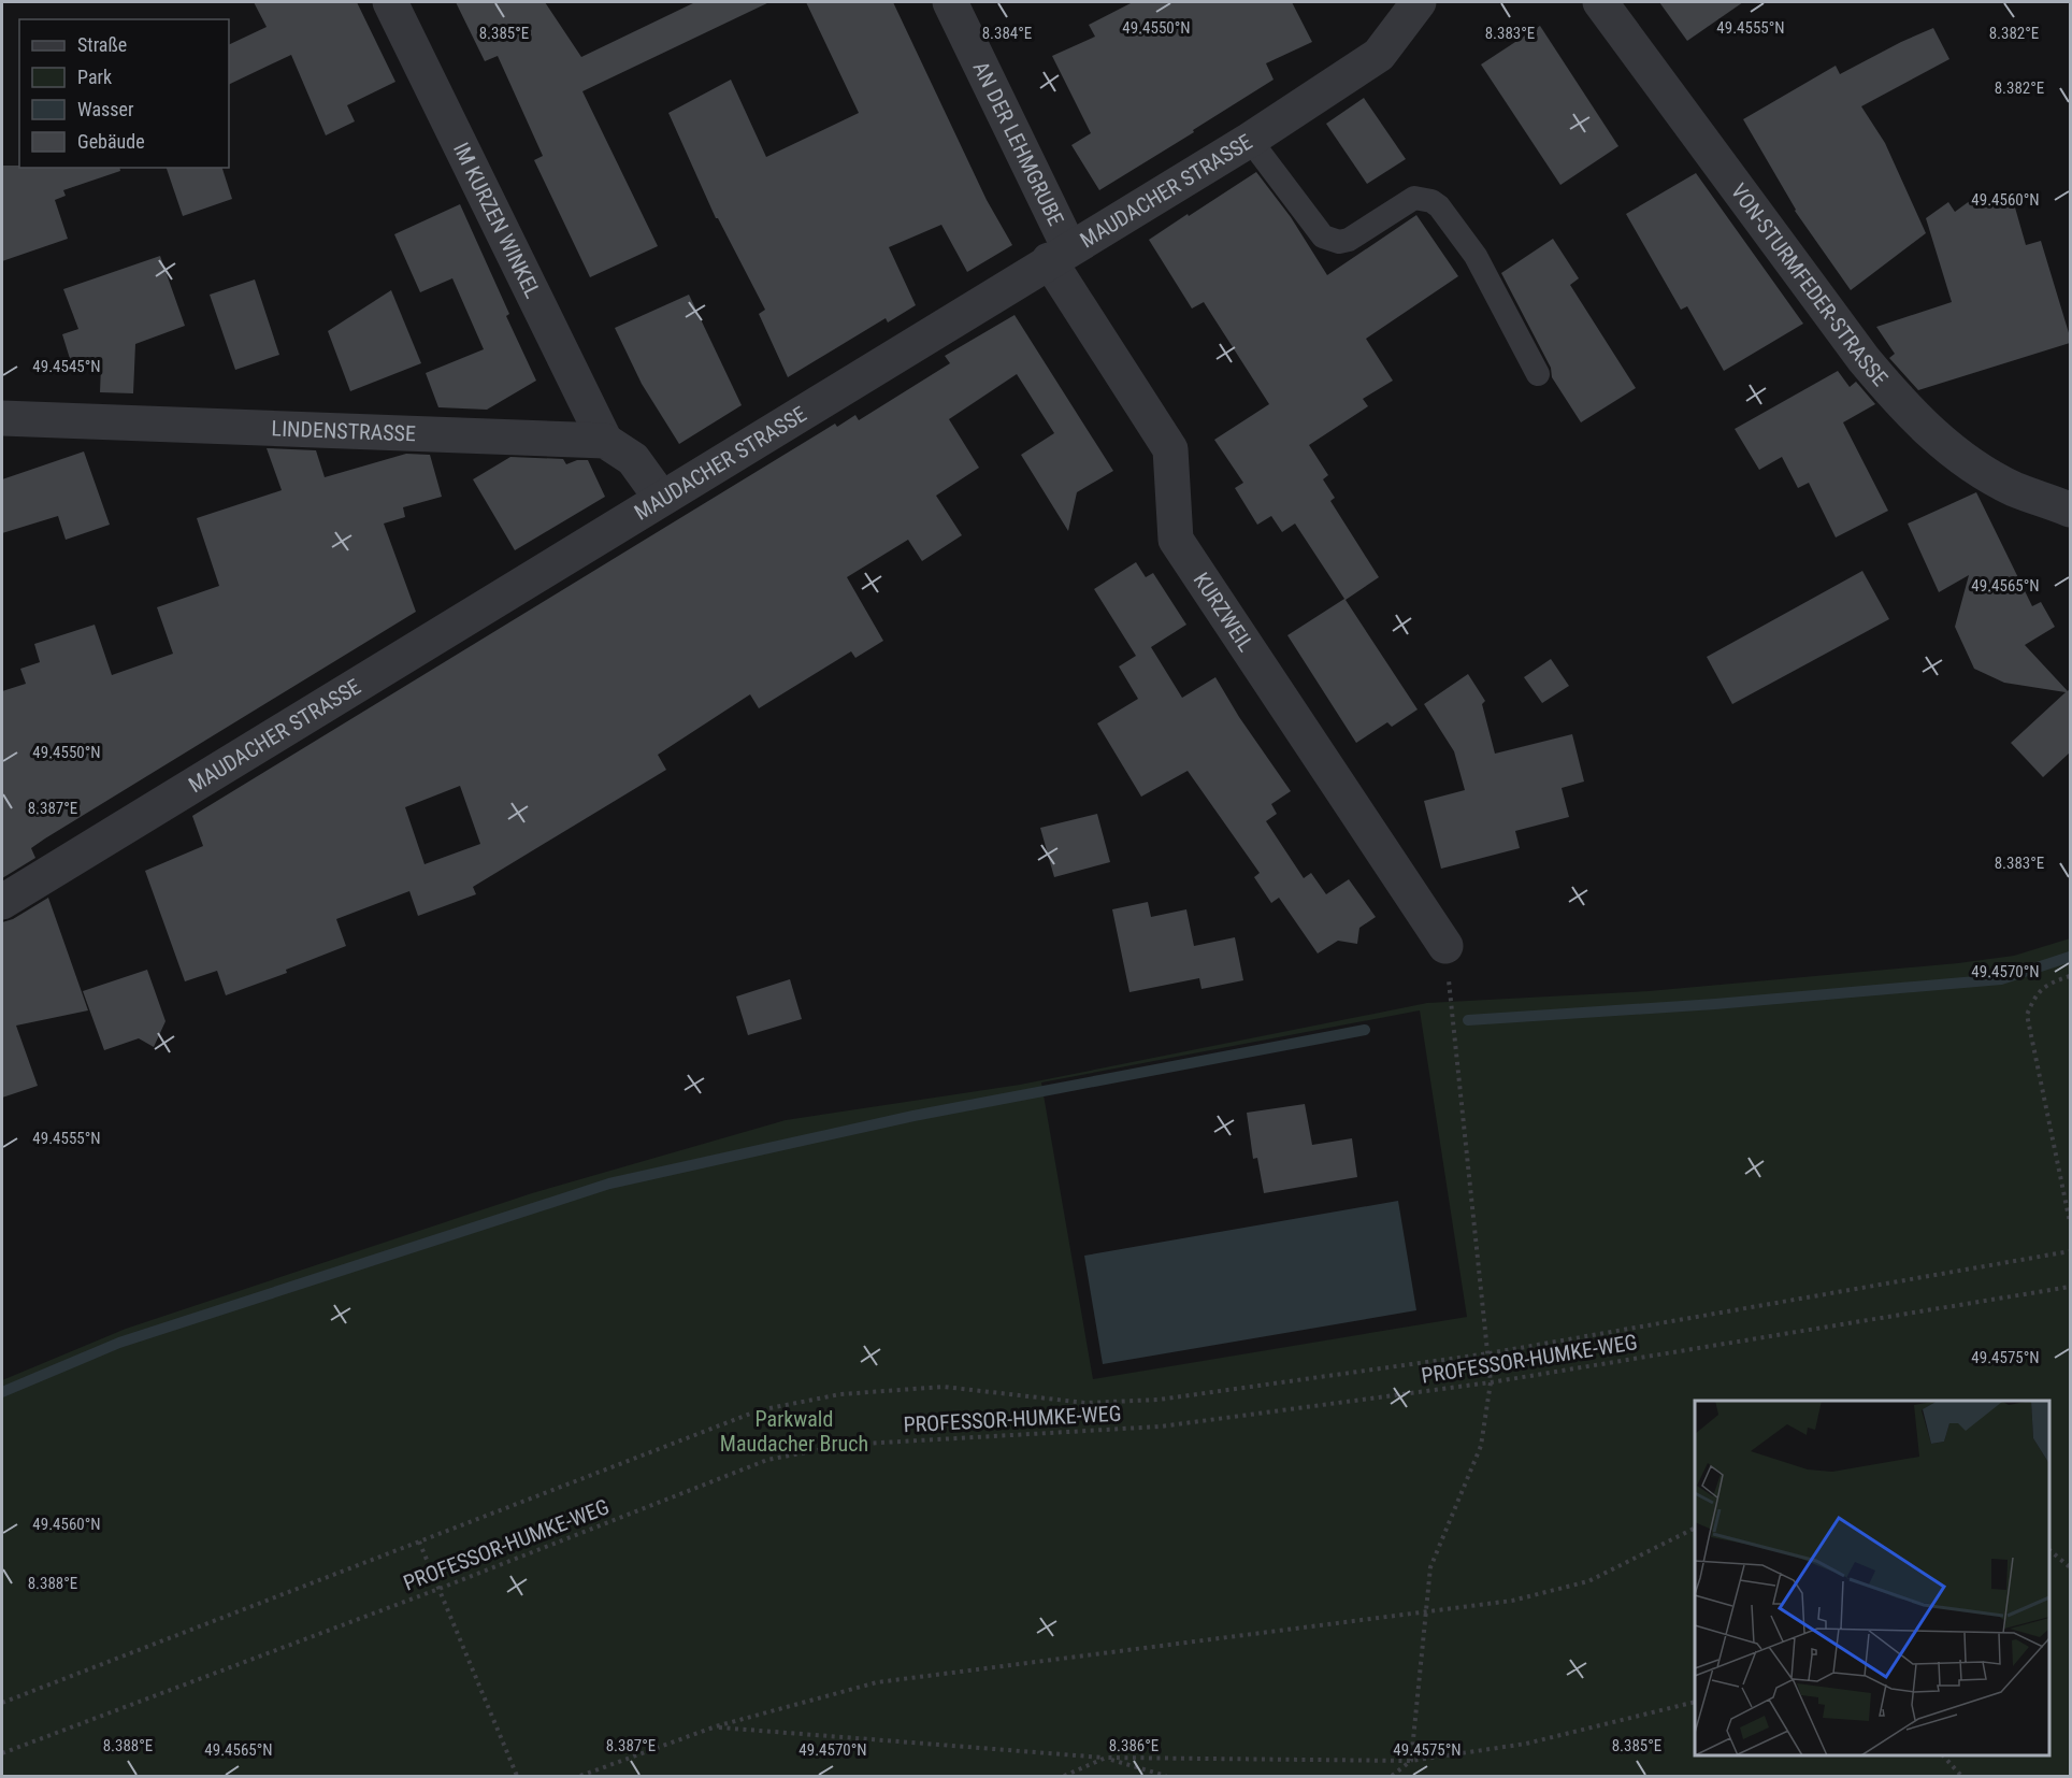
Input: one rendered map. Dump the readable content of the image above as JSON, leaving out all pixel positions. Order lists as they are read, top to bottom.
{
  "streets": {
    "street": [
      "AN DER LEHMGRUBE",
      "MAUDACHER STRASSE",
      "IM KURZEN WINKEL",
      "VON-STURMFEDER-STRASSE",
      "LINDENSTRASSE",
      "KURZWEIL"
    ],
    "path": ["PROFESSOR-HUMKE-WEG"]
  },
  "crossings": [
    ["AN DER LEHMGRUBE", "MAUDACHER STRASSE"],
    ["AN DER LEHMGRUBE", "KURZWEIL"],
    ["MAUDACHER STRASSE", "KURZWEIL"],
    ["IM KURZEN WINKEL", "LINDENSTRASSE"]
  ],
  "parks": ["Parkwald Maudacher Bruch"],
  "legend": [
    "Straße",
    "Park",
    "Wasser",
    "Gebäude"
  ],
  "coordinates": [
    "49.4550°N",
    "49.4555°N",
    "8.385°E",
    "8.384°E",
    "8.383°E",
    "8.382°E",
    "49.4560°N",
    "49.4545°N",
    "49.4565°N",
    "8.387°E",
    "49.4570°N",
    "49.4575°N",
    "8.388°E",
    "8.386°E"
  ]
}
